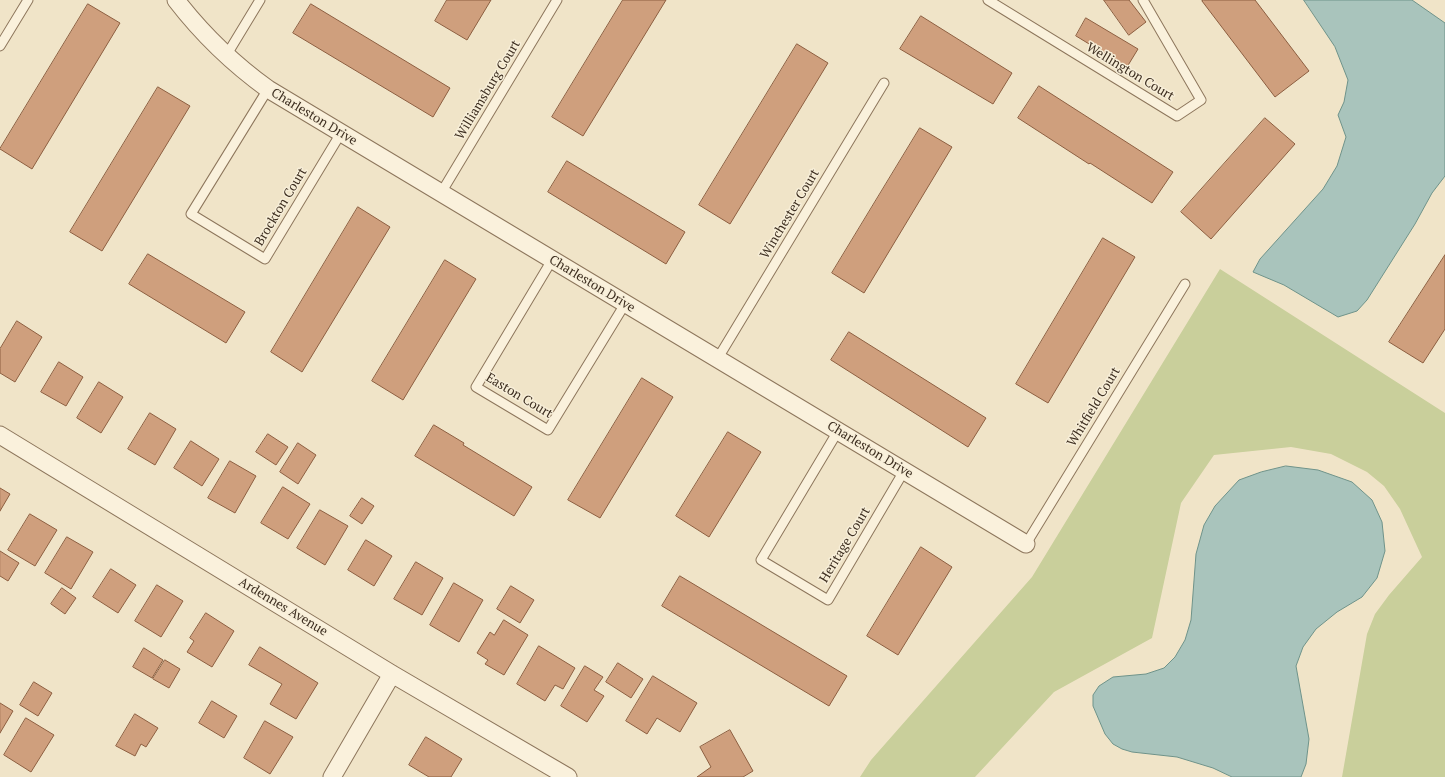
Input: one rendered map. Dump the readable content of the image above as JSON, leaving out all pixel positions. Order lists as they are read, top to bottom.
{
  "streets": {
    "street": ["Charleston Drive", "Ardennes Avenue"],
    "lane": [
      "Wellington Court",
      "Williamsburg Court",
      "Brockton Court",
      "Winchester Court",
      "Easton Court",
      "Whitfield Court",
      "Heritage Court"
    ]
  },
  "crossings": [
    ["Williamsburg Court", "Charleston Drive"],
    ["Charleston Drive", "Brockton Court"],
    ["Charleston Drive", "Winchester Court"],
    ["Charleston Drive", "Easton Court"],
    ["Charleston Drive", "Whitfield Court"],
    ["Charleston Drive", "Heritage Court"]
  ]
}
